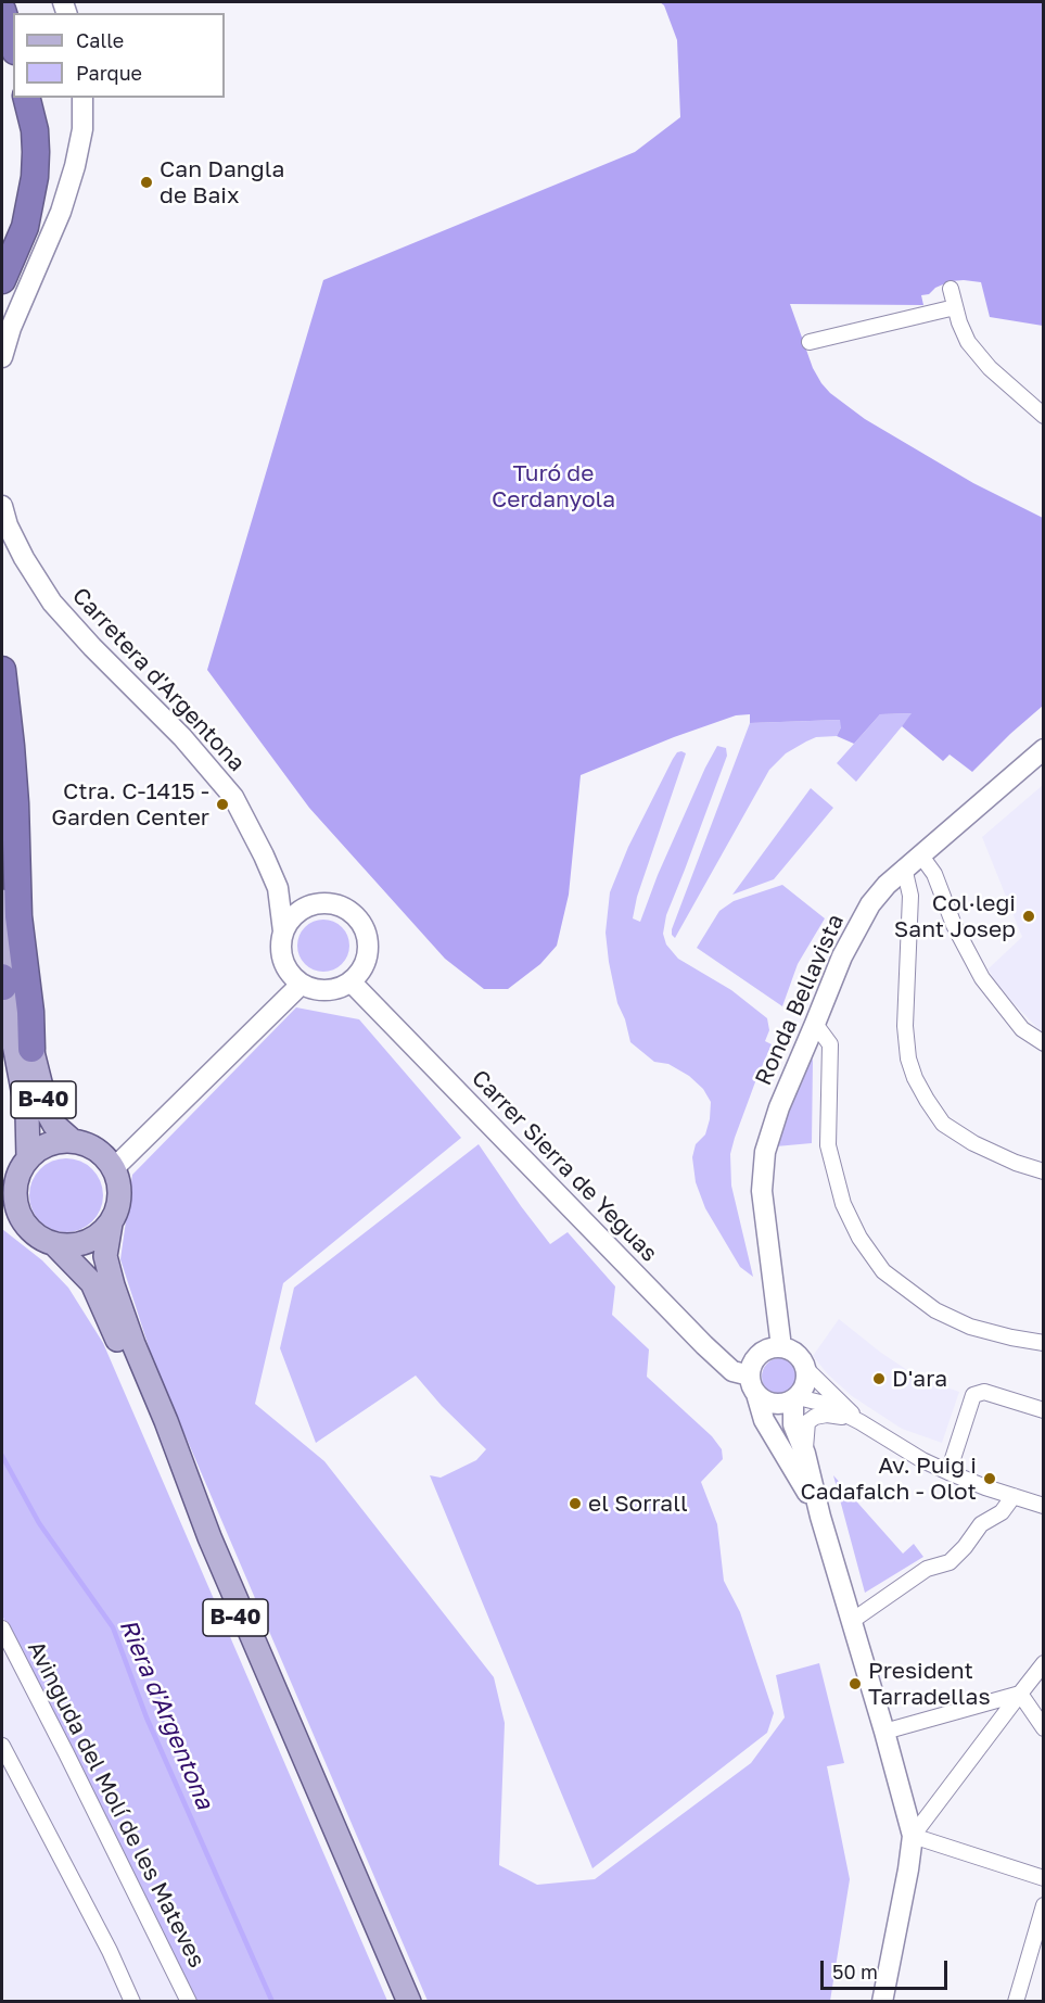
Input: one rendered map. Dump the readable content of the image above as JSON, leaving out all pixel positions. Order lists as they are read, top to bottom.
{
  "streets": {
    "main road": ["B-40"],
    "street": [
      "Carretera d'Argentona",
      "Ronda Bellavista",
      "Carrer Sierra de Yeguas",
      "Avinguda del Molí de les Mateves"
    ]
  },
  "crossings": [
    ["Carretera d'Argentona", "Carrer Sierra de Yeguas"],
    ["Ronda Bellavista", "Carrer Sierra de Yeguas"]
  ],
  "water": ["Riera d'Argentona"],
  "parks": ["Turó de Cerdanyola"],
  "places": [
    "Can Dangla de Baix",
    "Ctra. C-1415 - Garden Center",
    "Col·legi Sant Josep",
    "D'ara",
    "Av. Puig i Cadafalch - Olot",
    "el Sorrall",
    "President Tarradellas"
  ],
  "legend": ["Calle", "Parque"],
  "scale_bar": "50 m"
}
